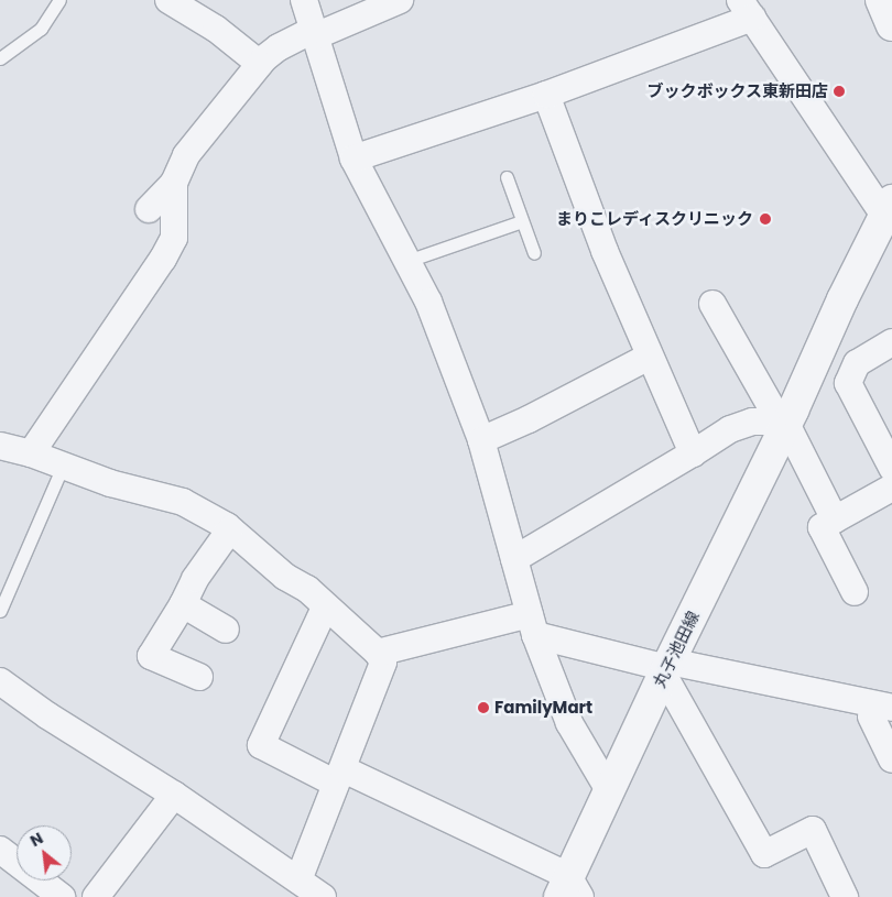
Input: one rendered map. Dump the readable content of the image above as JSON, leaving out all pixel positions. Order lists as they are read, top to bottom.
{
  "streets": {
    "street": ["丸子池田線"]
  },
  "places": ["ブックボックス東新田店", "まりこレディスクリニック", "FamilyMart"],
  "north": "top left"
}
